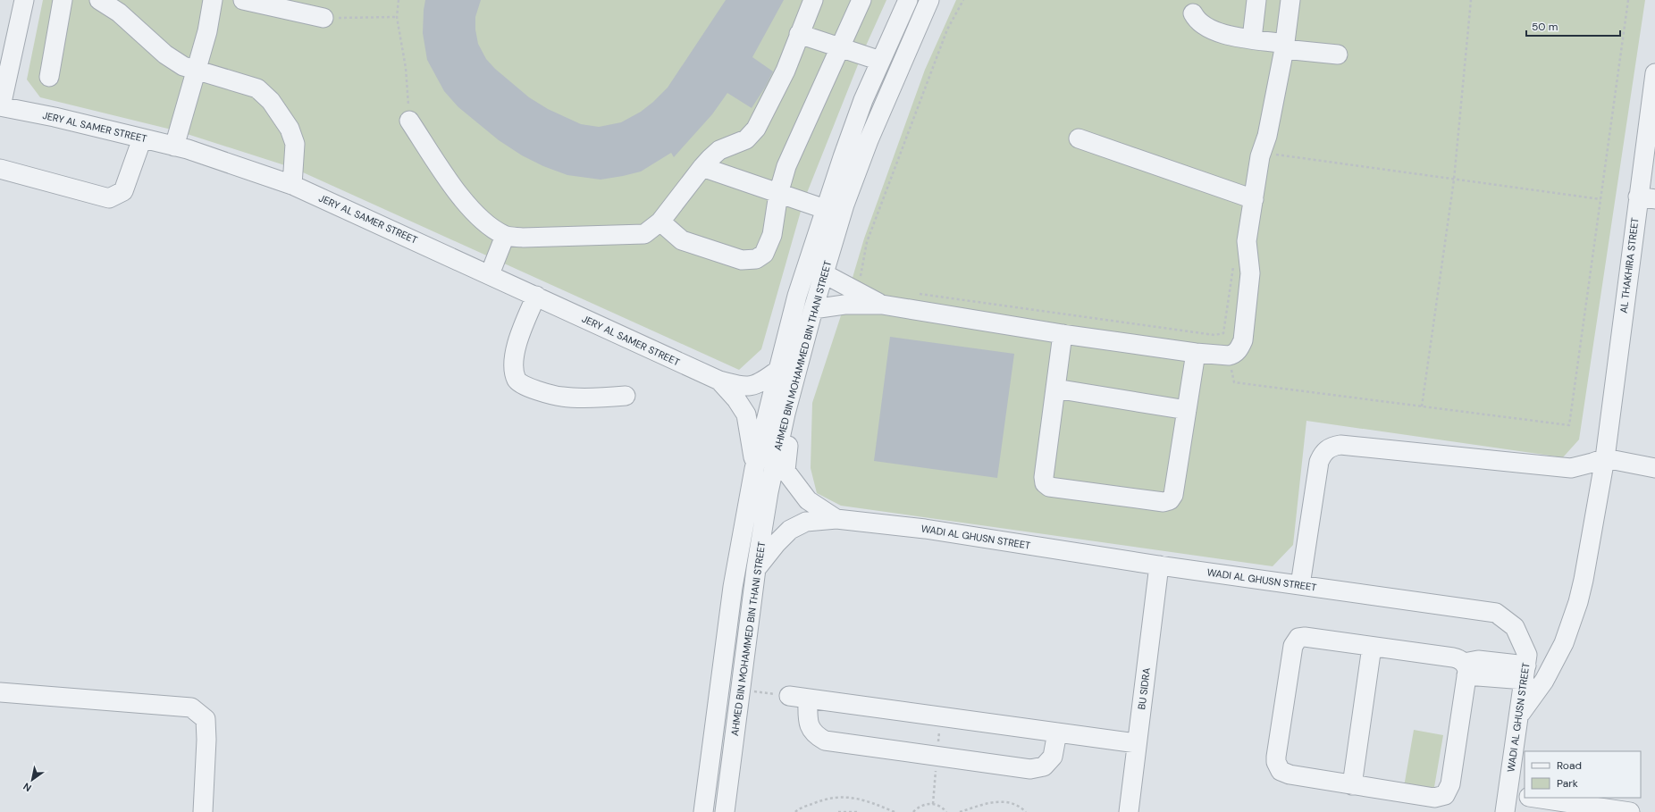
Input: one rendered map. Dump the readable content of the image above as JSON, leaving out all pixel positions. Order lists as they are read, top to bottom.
{
  "streets": {
    "street": [
      "JERY AL SAMER STREET",
      "AL THAKHIRA STREET",
      "AHMED BIN MOHAMMED BIN THANI STREET",
      "WADI AL GHUSN STREET",
      "BU SIDRA"
    ]
  },
  "crossings": [
    ["JERY AL SAMER STREET", "AHMED BIN MOHAMMED BIN THANI STREET"],
    ["AL THAKHIRA STREET", "WADI AL GHUSN STREET"],
    ["AHMED BIN MOHAMMED BIN THANI STREET", "WADI AL GHUSN STREET"],
    ["WADI AL GHUSN STREET", "BU SIDRA"]
  ],
  "legend": ["Road", "Park"],
  "scale_bar": "50 m",
  "north": "bottom left"
}
